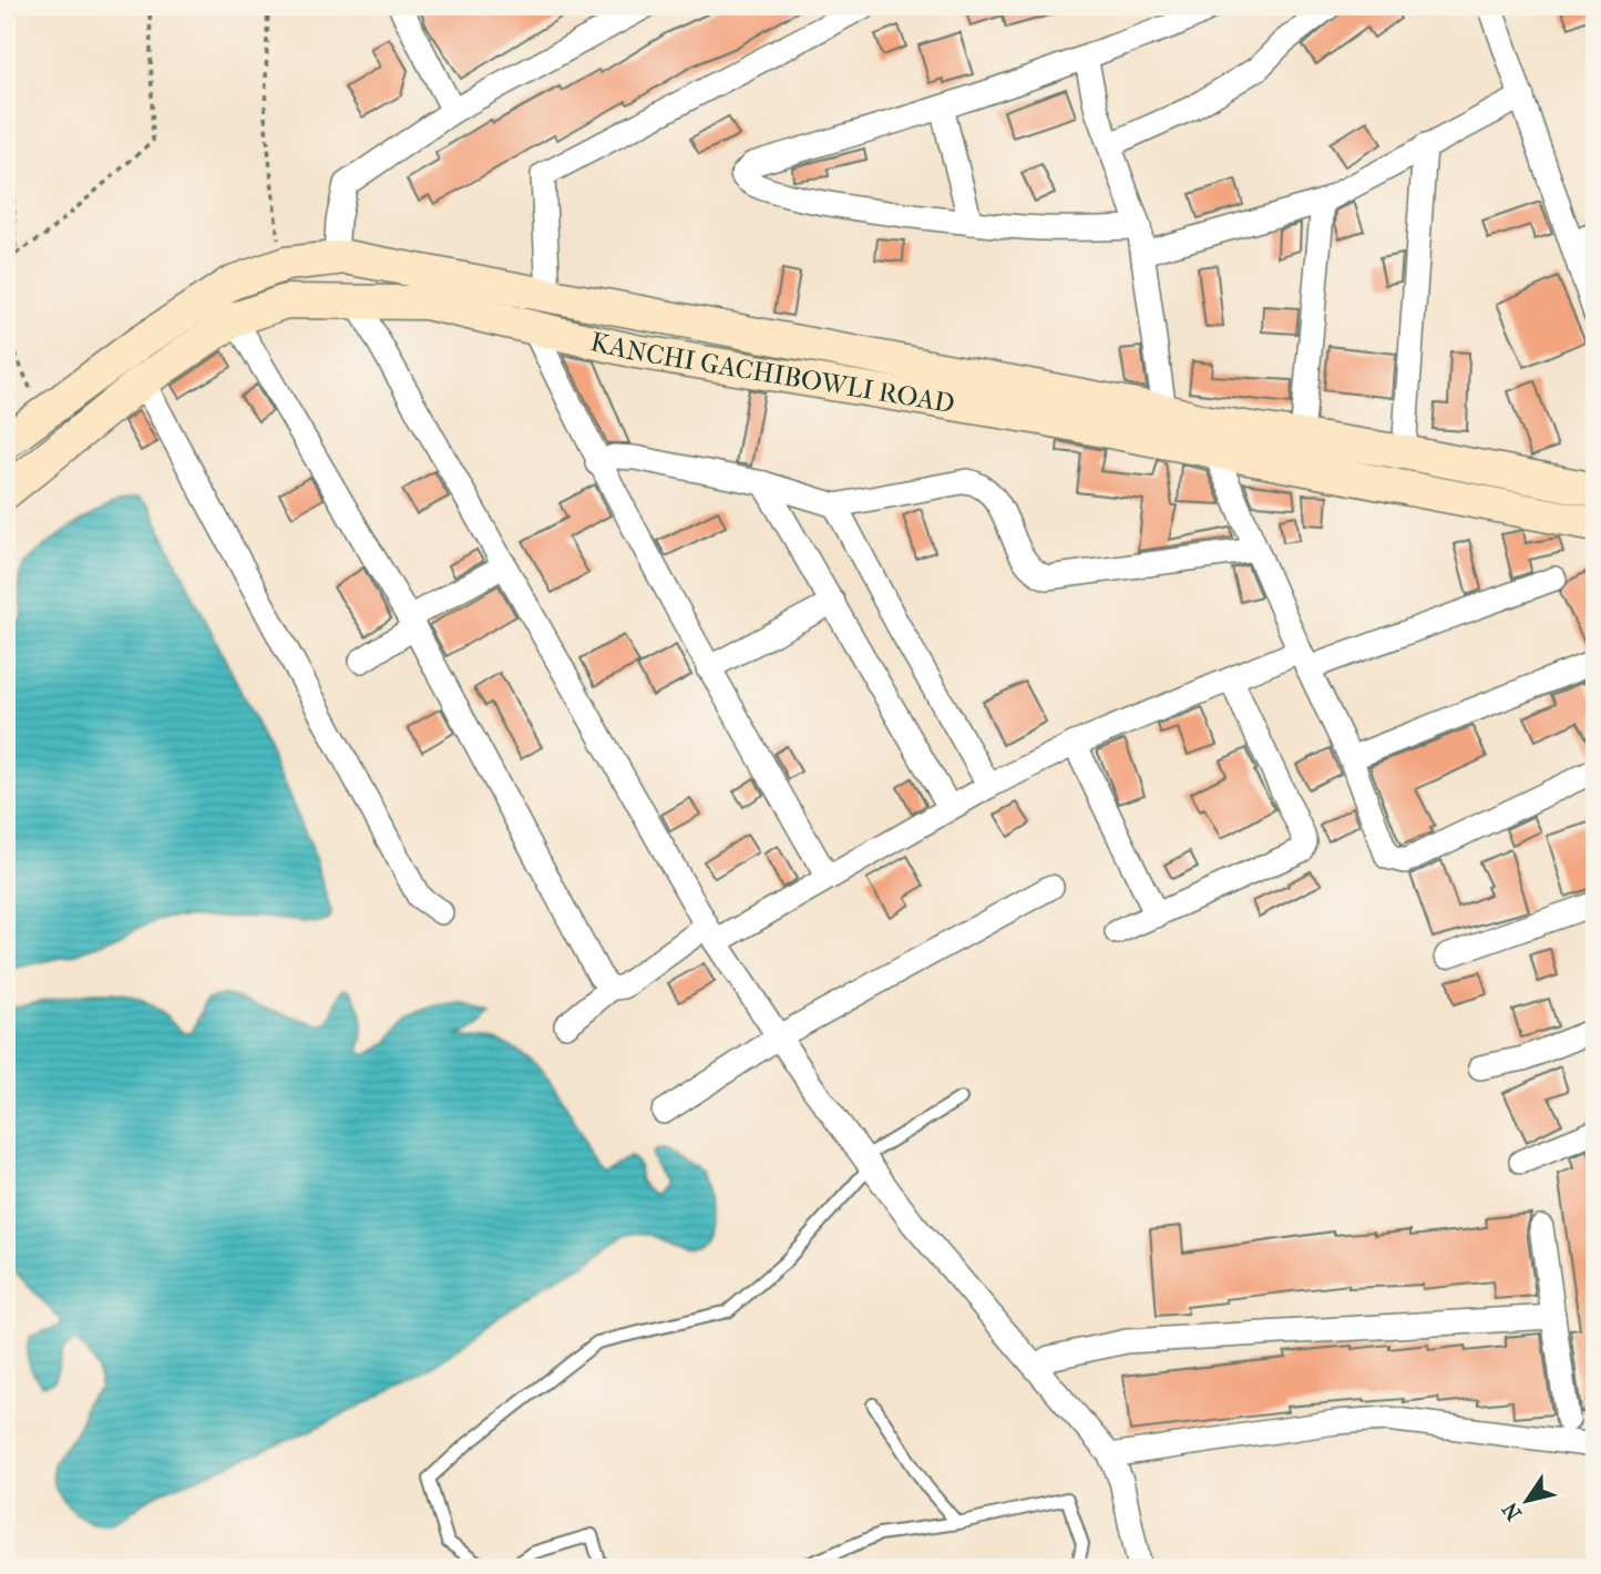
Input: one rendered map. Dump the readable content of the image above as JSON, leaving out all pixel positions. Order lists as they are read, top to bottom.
{
  "streets": {
    "main road": ["KANCHI GACHIBOWLI ROAD"]
  },
  "north": "bottom left"
}
